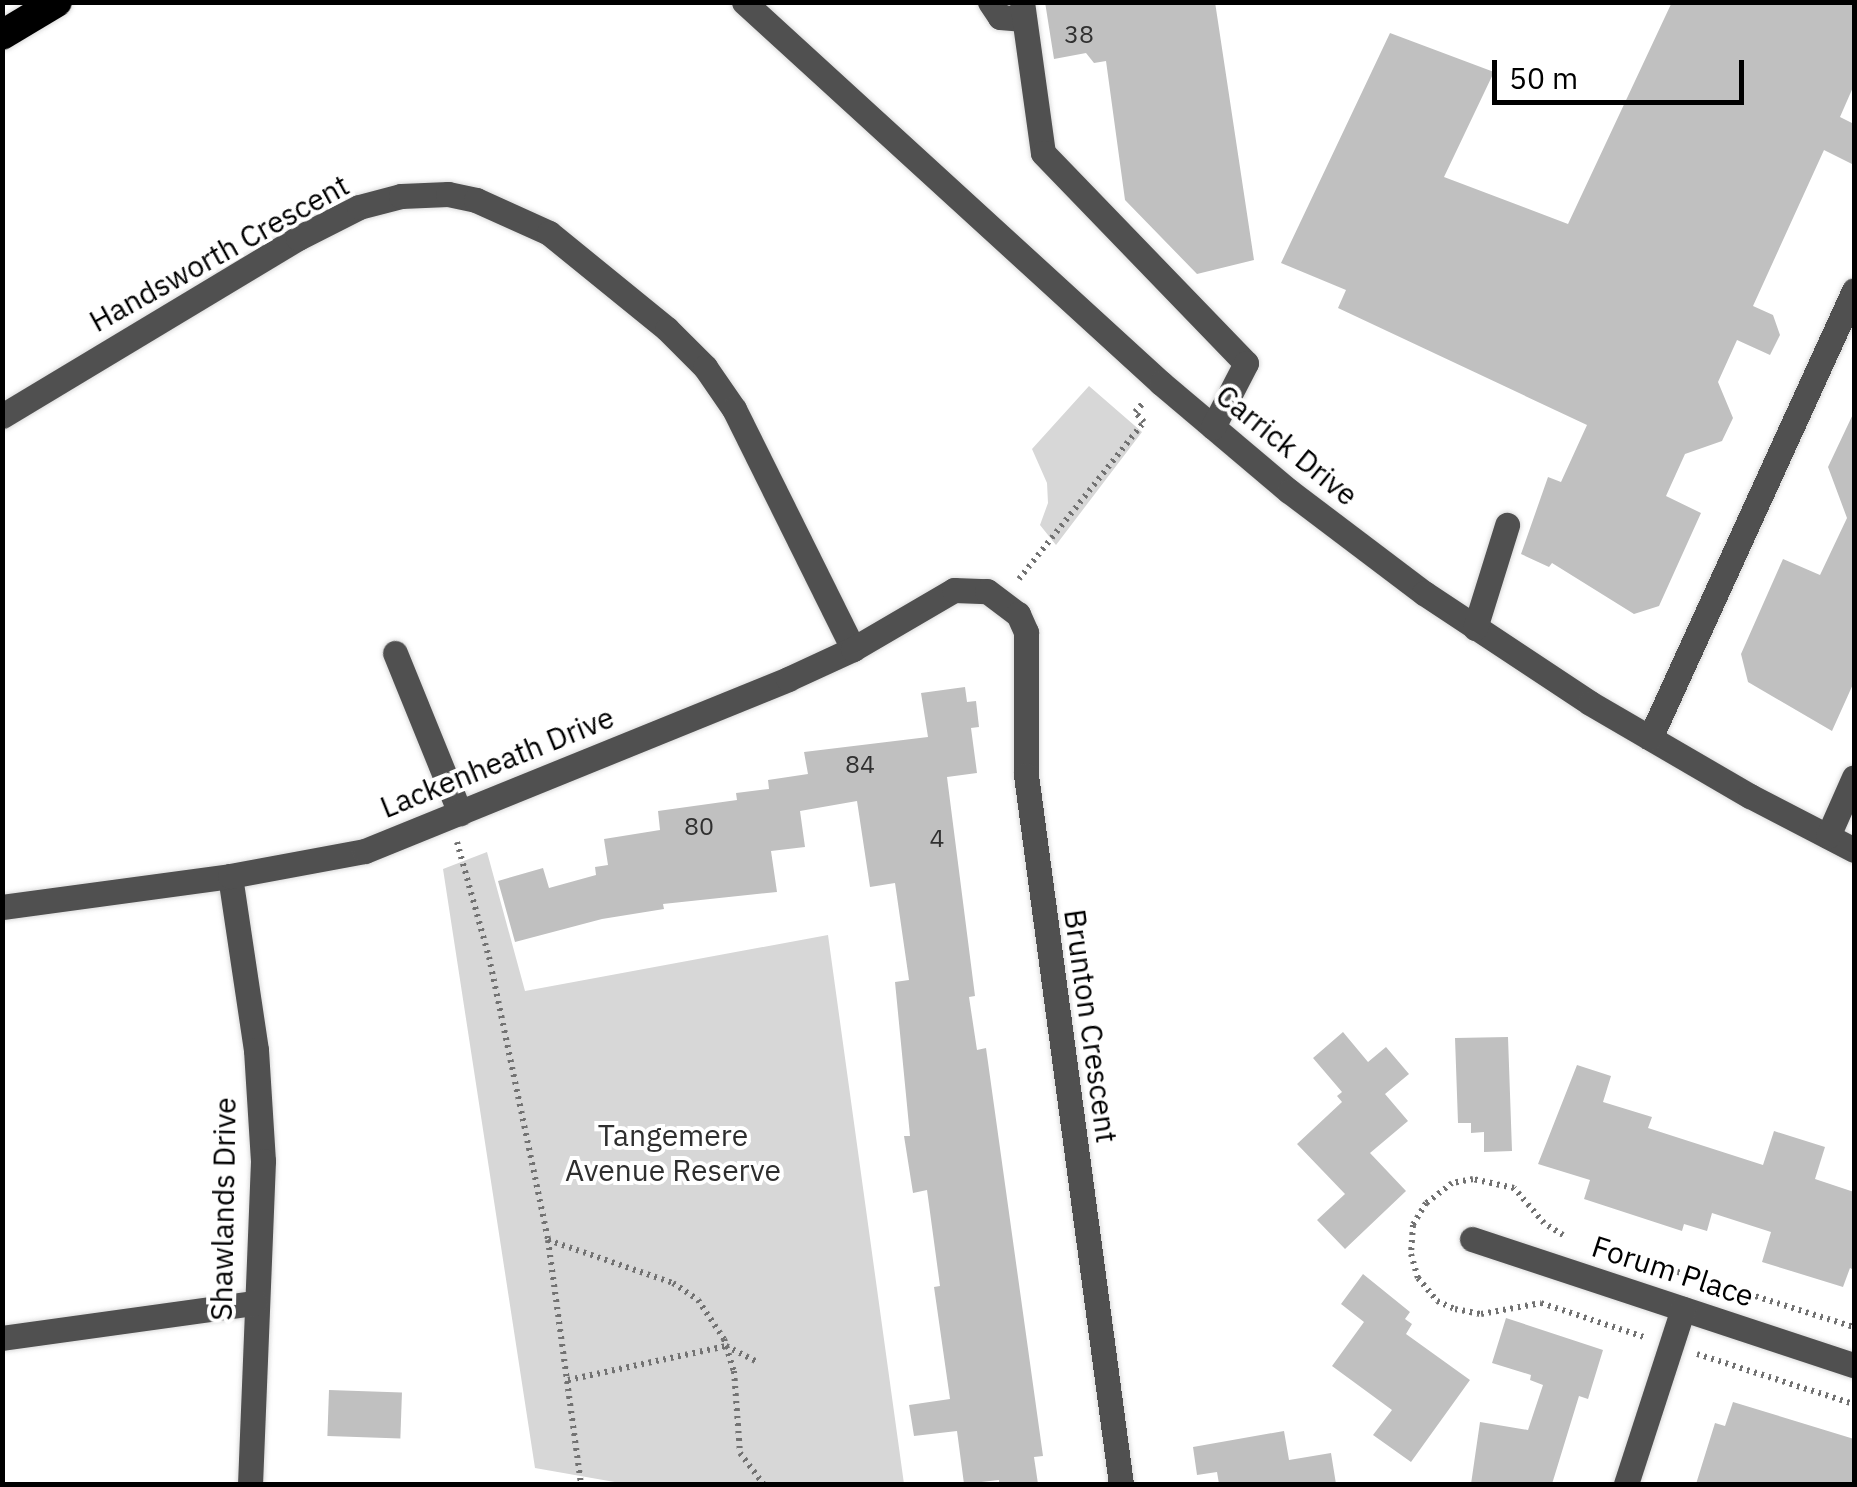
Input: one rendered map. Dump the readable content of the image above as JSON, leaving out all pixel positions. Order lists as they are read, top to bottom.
{
  "streets": {
    "street": [
      "Handsworth Crescent",
      "Carrick Drive",
      "Lackenheath Drive",
      "Brunton Crescent",
      "Shawlands Drive",
      "Forum Place"
    ]
  },
  "crossings": [
    ["Handsworth Crescent", "Lackenheath Drive"],
    ["Lackenheath Drive", "Brunton Crescent"],
    ["Lackenheath Drive", "Shawlands Drive"]
  ],
  "parks": ["Tangemere Avenue Reserve"],
  "house_numbers": [
    "38",
    "84",
    "80",
    "4"
  ],
  "scale_bar": "50 m"
}
